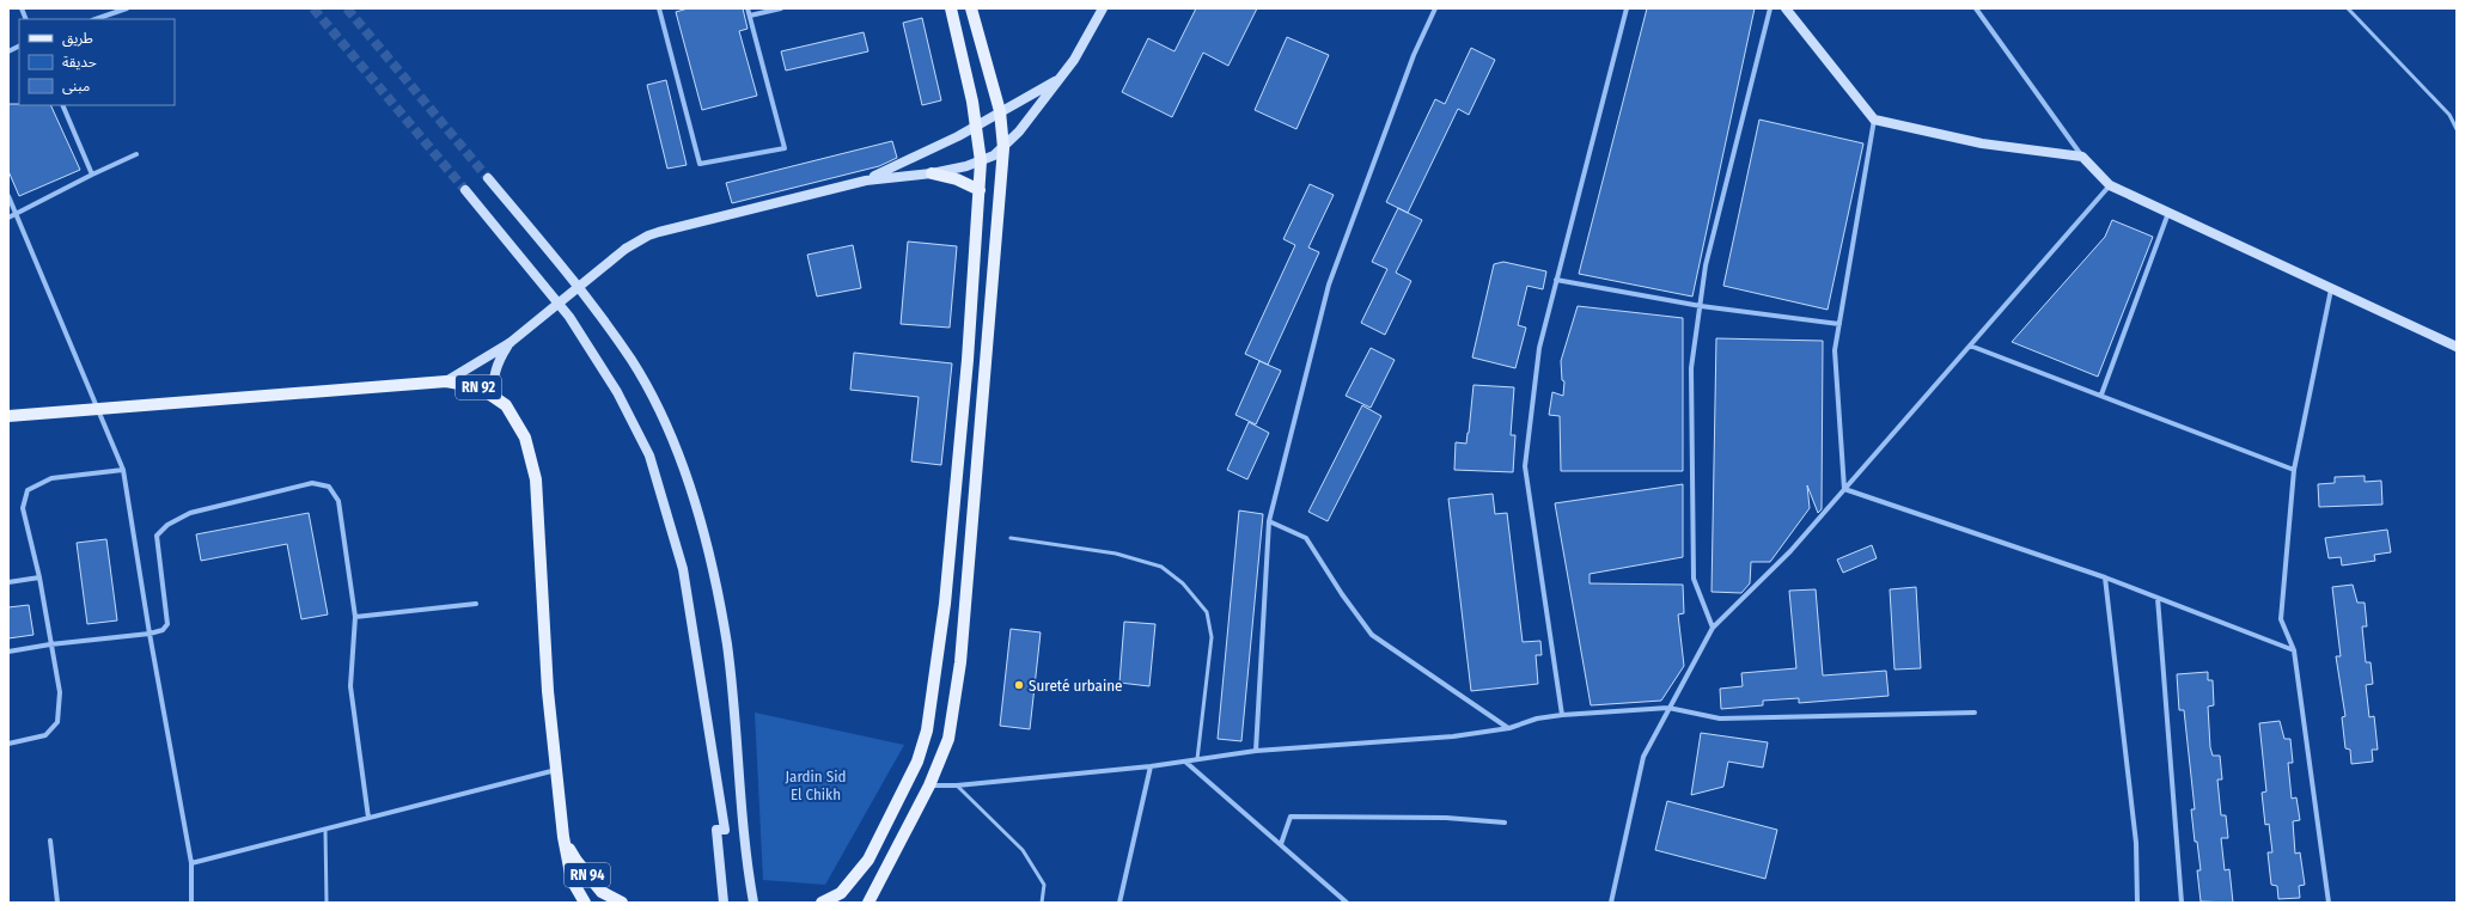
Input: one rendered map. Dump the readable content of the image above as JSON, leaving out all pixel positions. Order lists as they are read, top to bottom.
{
  "streets": {
    "main road": ["RN 92", "RN 94"]
  },
  "crossings": [
    ["RN 92", "RN 94"]
  ],
  "parks": ["Jardin Sid El Chikh"],
  "places": ["Sureté urbaine"],
  "legend": ["طريق", "حديقة", "مبنى"]
}
